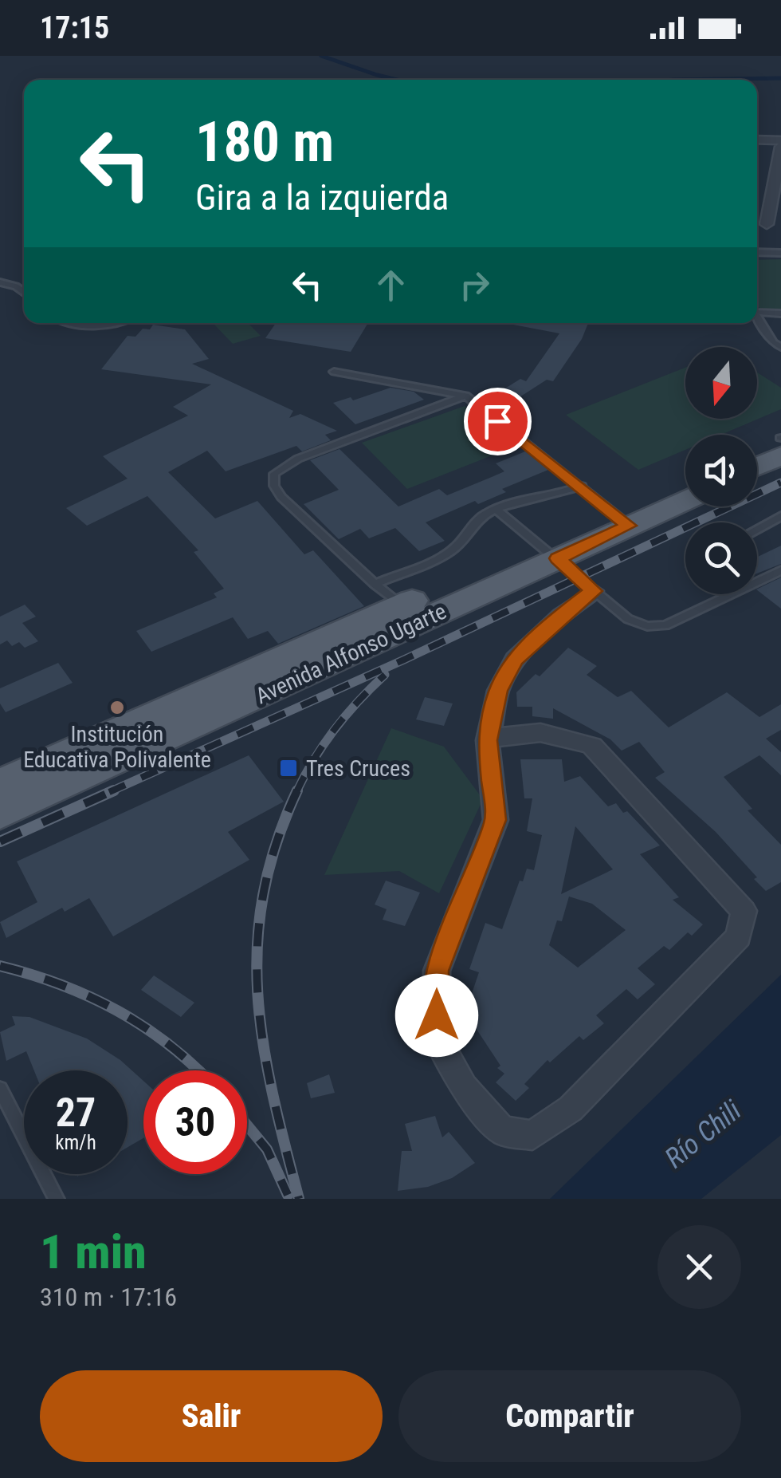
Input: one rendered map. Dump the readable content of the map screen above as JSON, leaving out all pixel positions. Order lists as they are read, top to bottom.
{
  "streets": {
    "main road": ["Avenida Alfonso Ugarte"]
  },
  "water": ["Río Chili"],
  "places": {
    "other": ["Institución Educativa Polivalente"],
    "transit": ["Tres Cruces"]
  },
  "north": "bottom",
  "page": {
    "status": "17:15",
    "turn": ["180 m", "Gira a la izquierda"],
    "speed": "27 km/h",
    "limit": "30",
    "heading": ["1 min", "310 m · 17:16"],
    "buttons": ["Salir", "Compartir"]
  }
}
